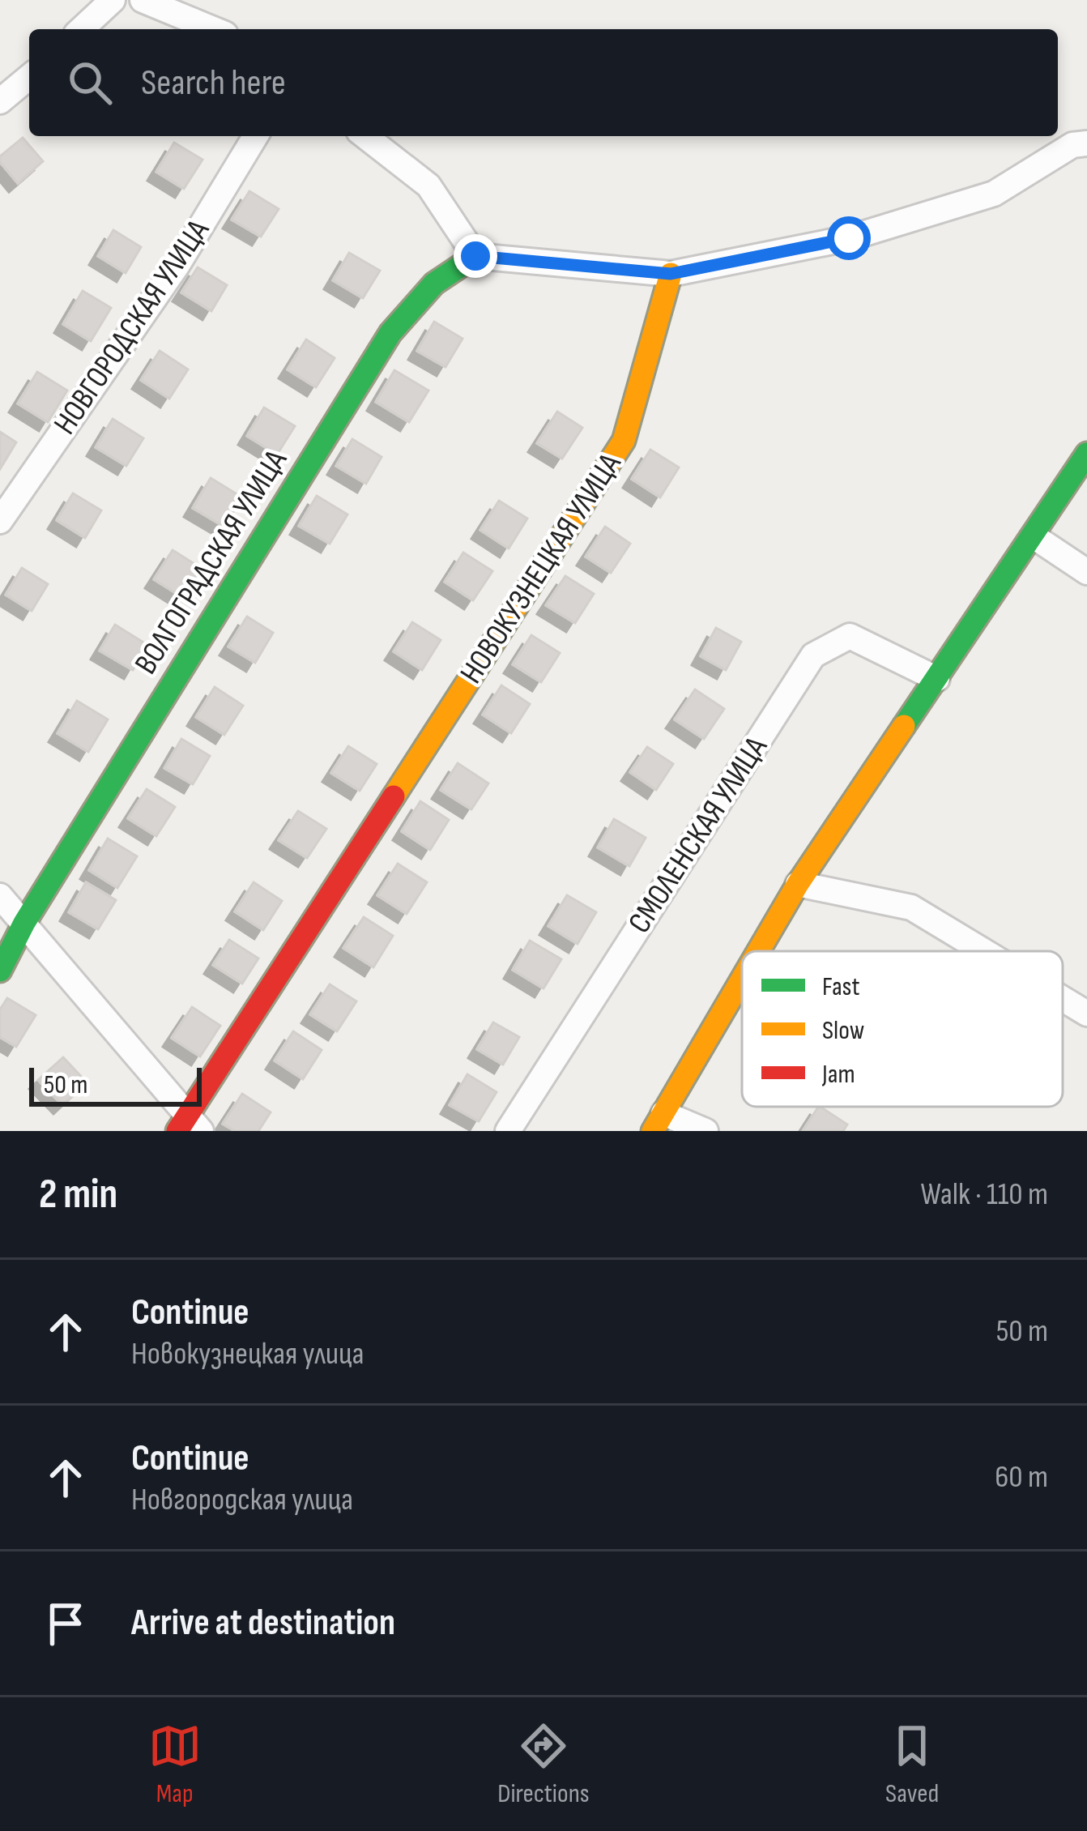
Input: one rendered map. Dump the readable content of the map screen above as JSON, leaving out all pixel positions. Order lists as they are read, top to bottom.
{
  "streets": {
    "street": [
      "НОВГОРОДСКАЯ УЛИЦА",
      "ВОЛГОГРАДСКАЯ УЛИЦА",
      "НОВОКУЗНЕЦКАЯ УЛИЦА",
      "СМОЛЕНСКАЯ УЛИЦА"
    ]
  },
  "legend": ["Fast", "Slow", "Jam"],
  "scale_bar": "50 m",
  "page": {
    "search": "Search here",
    "scale": "50 m",
    "heading": ["2 min", "Walk · 110 m"],
    "list": [
      ["Continue", "Новокузнецкая улица", "50 m"],
      ["Continue", "Новгородская улица", "60 m"],
      "Arrive at destination"
    ],
    "nav": ["Map", "Directions", "Saved"]
  }
}
